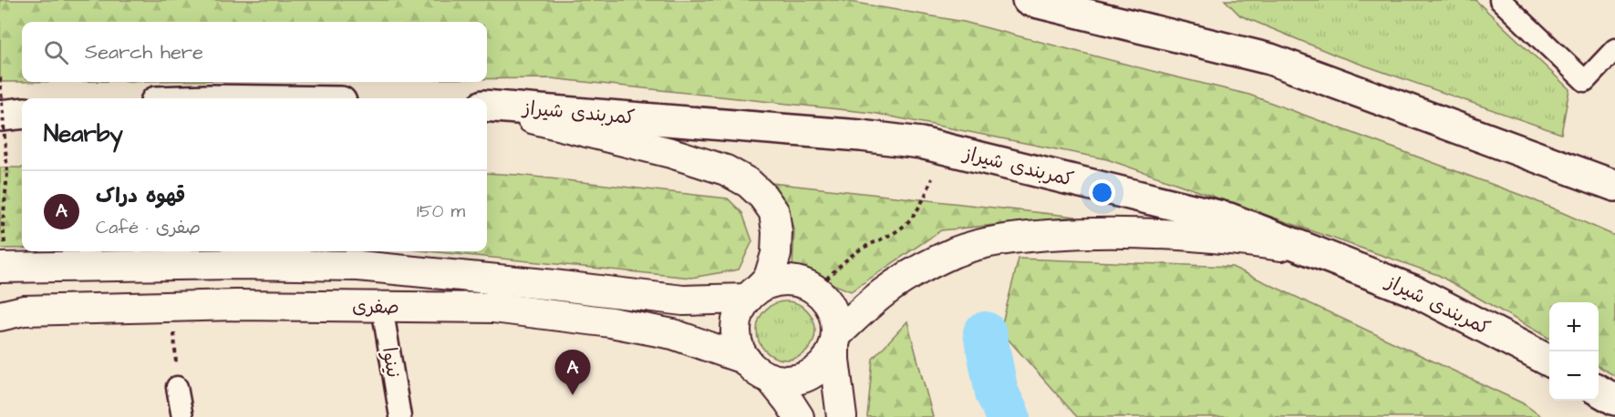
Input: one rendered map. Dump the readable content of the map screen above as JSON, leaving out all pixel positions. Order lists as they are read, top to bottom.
{
  "streets": {
    "highway": ["کمربندی شیراز"],
    "street": ["صفری", "نینوا"]
  },
  "crossings": [
    ["صفری", "نینوا"]
  ],
  "page": {
    "search": "Search here",
    "heading": "Nearby",
    "list": [
      {
        "mark": "A",
        "name": "قهوه دراک",
        "note": "Café · صفری",
        "value": "150 m"
      }
    ],
    "map_buttons": ["+", "−"],
    "pins": "A"
  }
}
